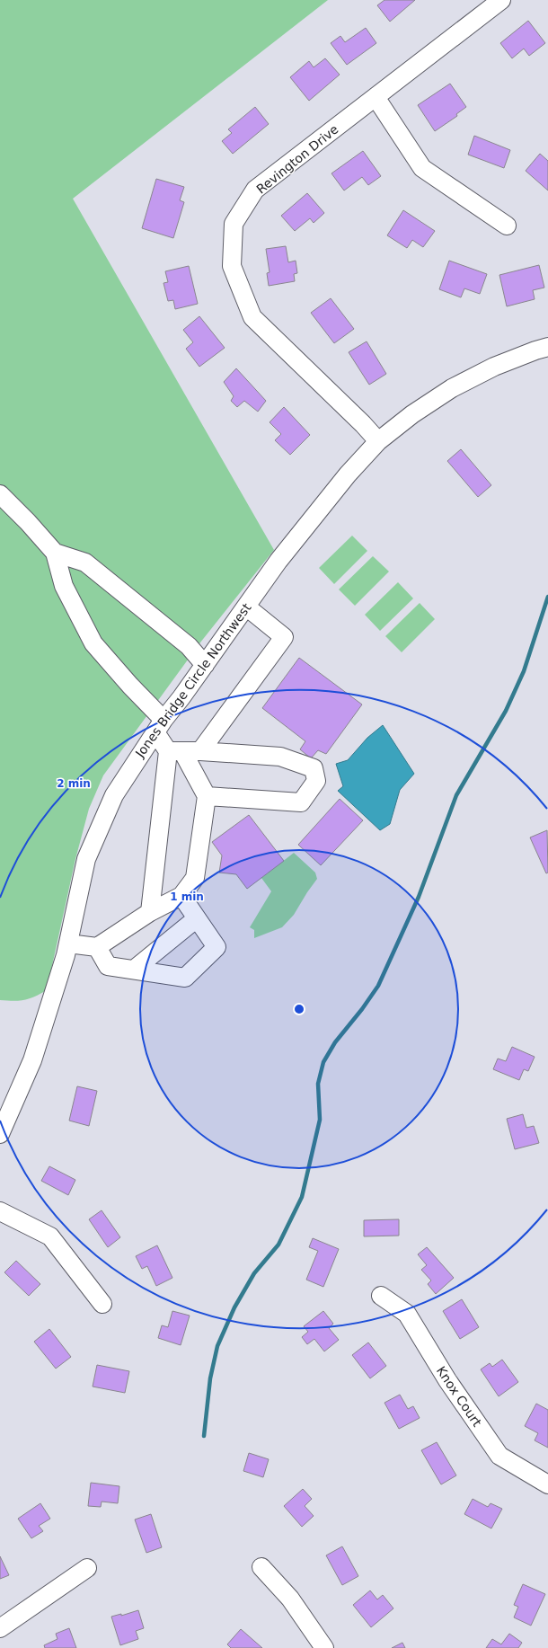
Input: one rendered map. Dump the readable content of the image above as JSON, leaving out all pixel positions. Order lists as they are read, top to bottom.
{
  "streets": {
    "street": ["Revington Drive", "Jones Bridge Circle Northwest", "Knox Court"]
  },
  "crossings": [
    ["Revington Drive", "Jones Bridge Circle Northwest"]
  ],
  "rings": ["2 min", "1 min"]
}
